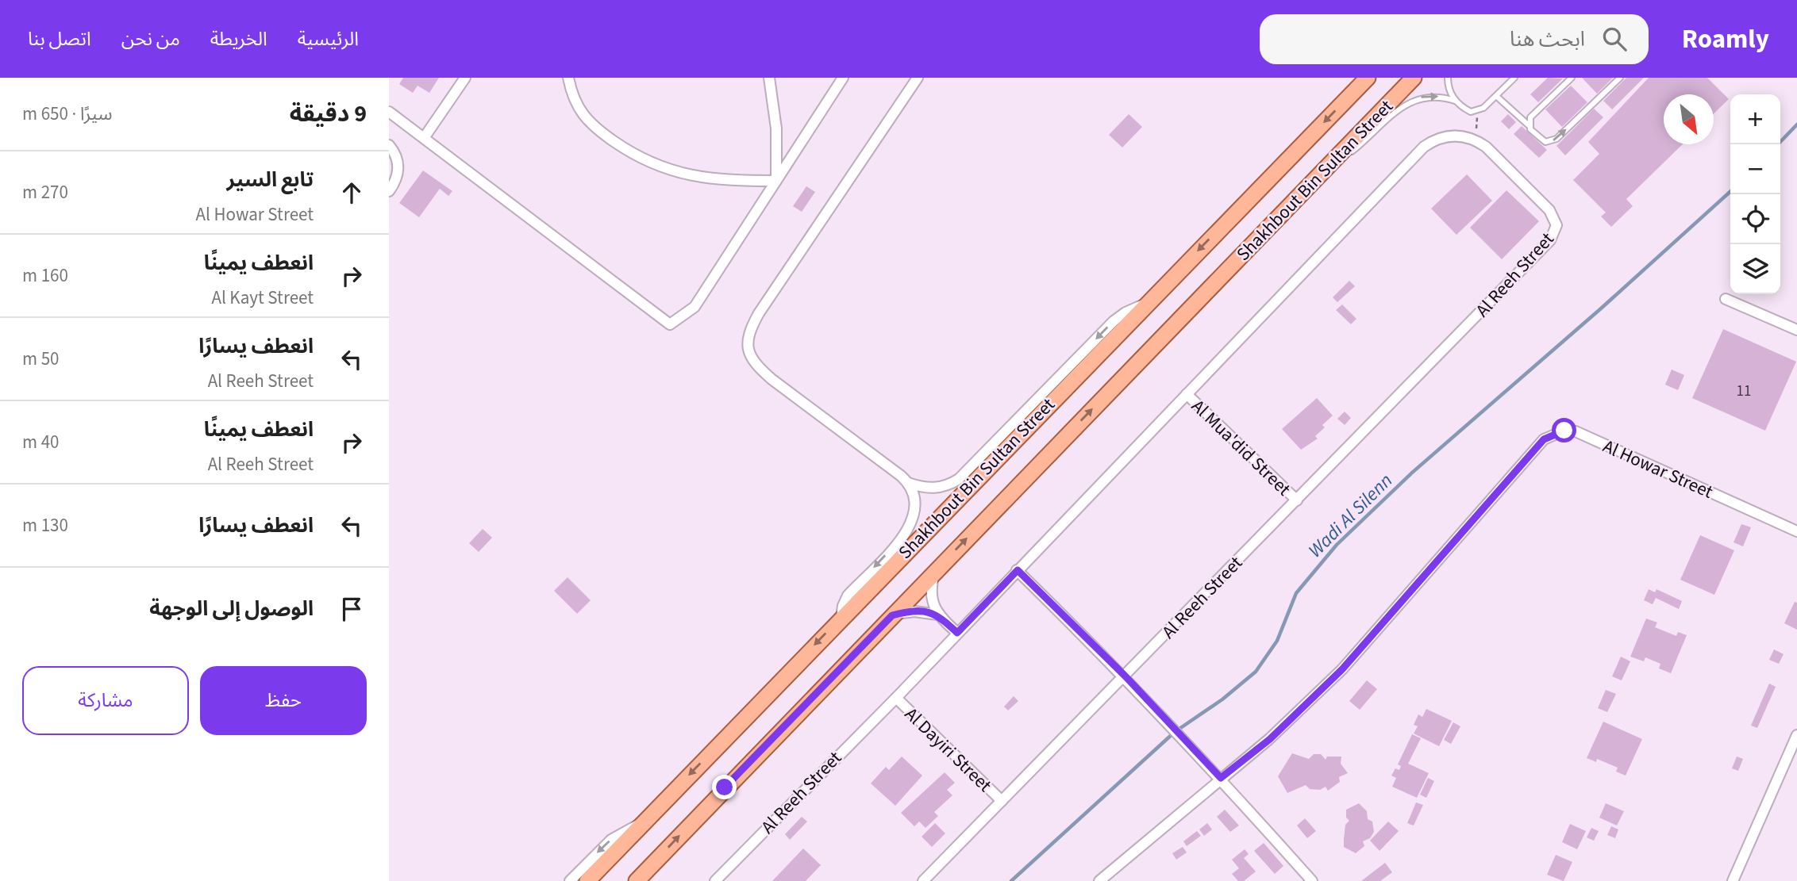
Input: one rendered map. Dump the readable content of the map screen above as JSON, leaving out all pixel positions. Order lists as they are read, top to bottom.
{
  "streets": {
    "main road": ["Shakhbout Bin Sultan Street"],
    "street": [
      "Al Reeh Street",
      "Al Mua'did Street",
      "Al Howar Street",
      "Al Dayiri Street"
    ]
  },
  "crossings": [
    ["Al Reeh Street", "Al Mua'did Street"],
    ["Al Reeh Street", "Al Dayiri Street"]
  ],
  "water": ["Wadi Al Silenn"],
  "house_numbers": ["11"],
  "north": "bottom right",
  "page": {
    "header": "Roamly",
    "search": "ابحث هنا",
    "nav": [
      "الرئيسية",
      "الخريطة",
      "من نحن",
      "اتصل بنا"
    ],
    "heading": ["9 دقيقة", "سيرًا · 650 m"],
    "map_buttons": ["+", "−"],
    "list": [
      ["تابع السير", "Al Howar Street", "270 m"],
      ["انعطف يمينًا", "Al Kayt Street", "160 m"],
      ["انعطف يسارًا", "Al Reeh Street", "50 m"],
      ["انعطف يمينًا", "Al Reeh Street", "40 m"],
      ["انعطف يسارًا", "130 m"],
      "الوصول إلى الوجهة"
    ],
    "buttons": ["حفظ", "مشاركة"]
  }
}
